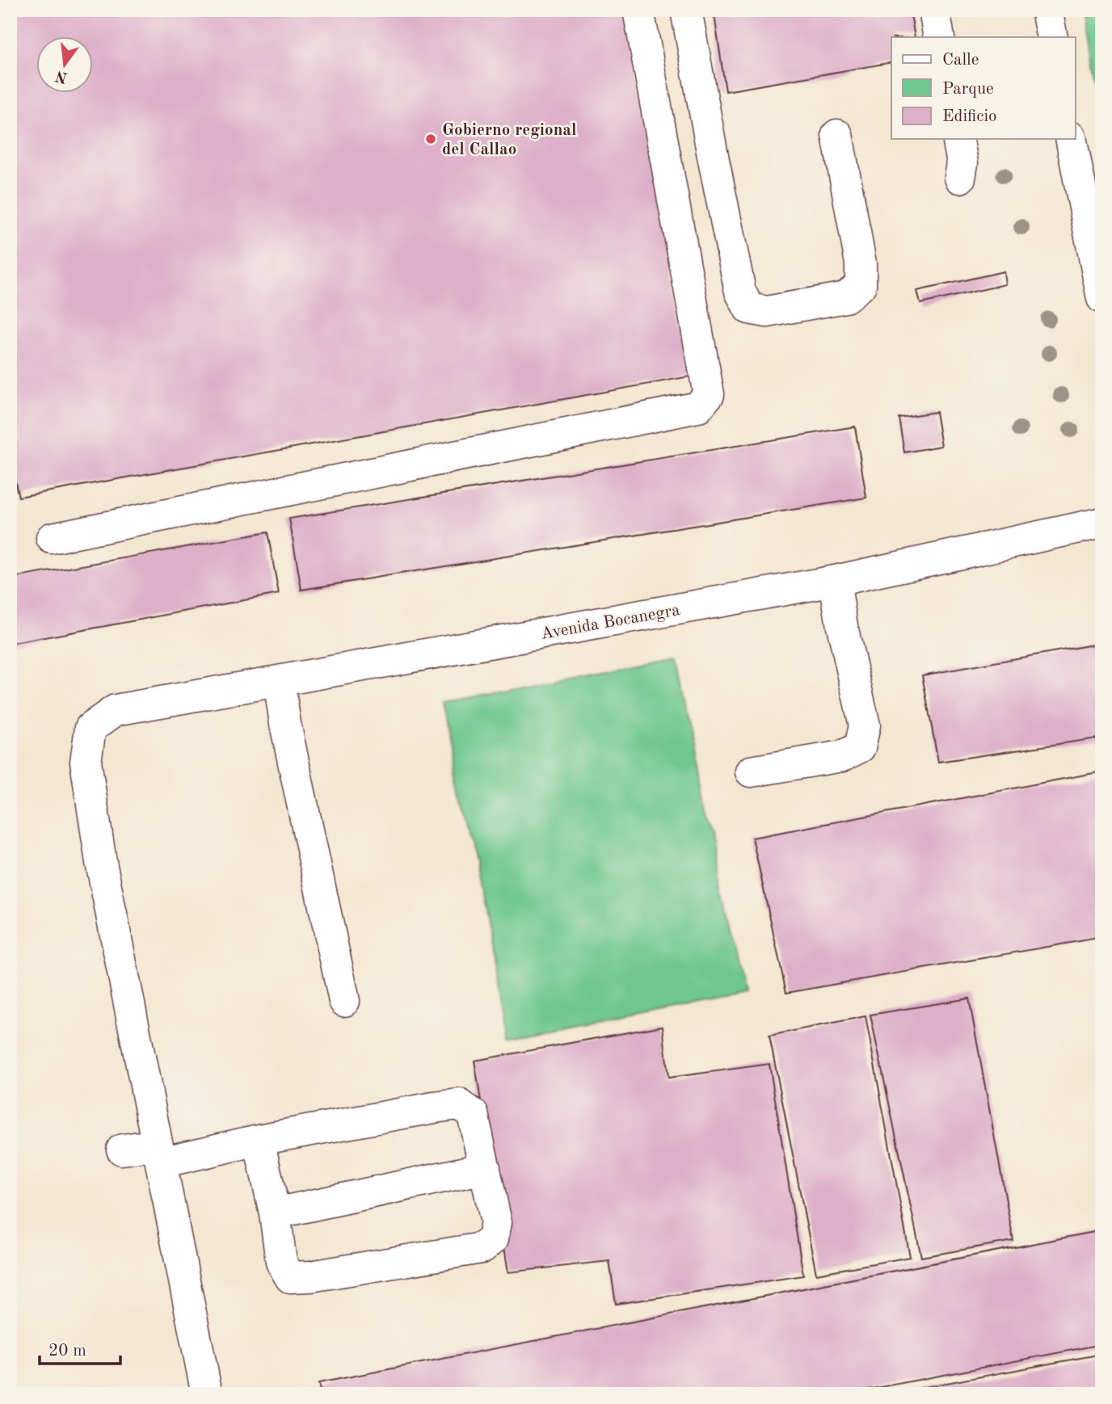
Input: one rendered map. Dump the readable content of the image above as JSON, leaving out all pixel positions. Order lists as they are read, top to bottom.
{
  "streets": {
    "lane": ["Avenida Bocanegra"]
  },
  "places": ["Gobierno regional del Callao"],
  "legend": ["Calle", "Parque", "Edificio"],
  "scale_bar": "20 m",
  "north": "bottom"
}
